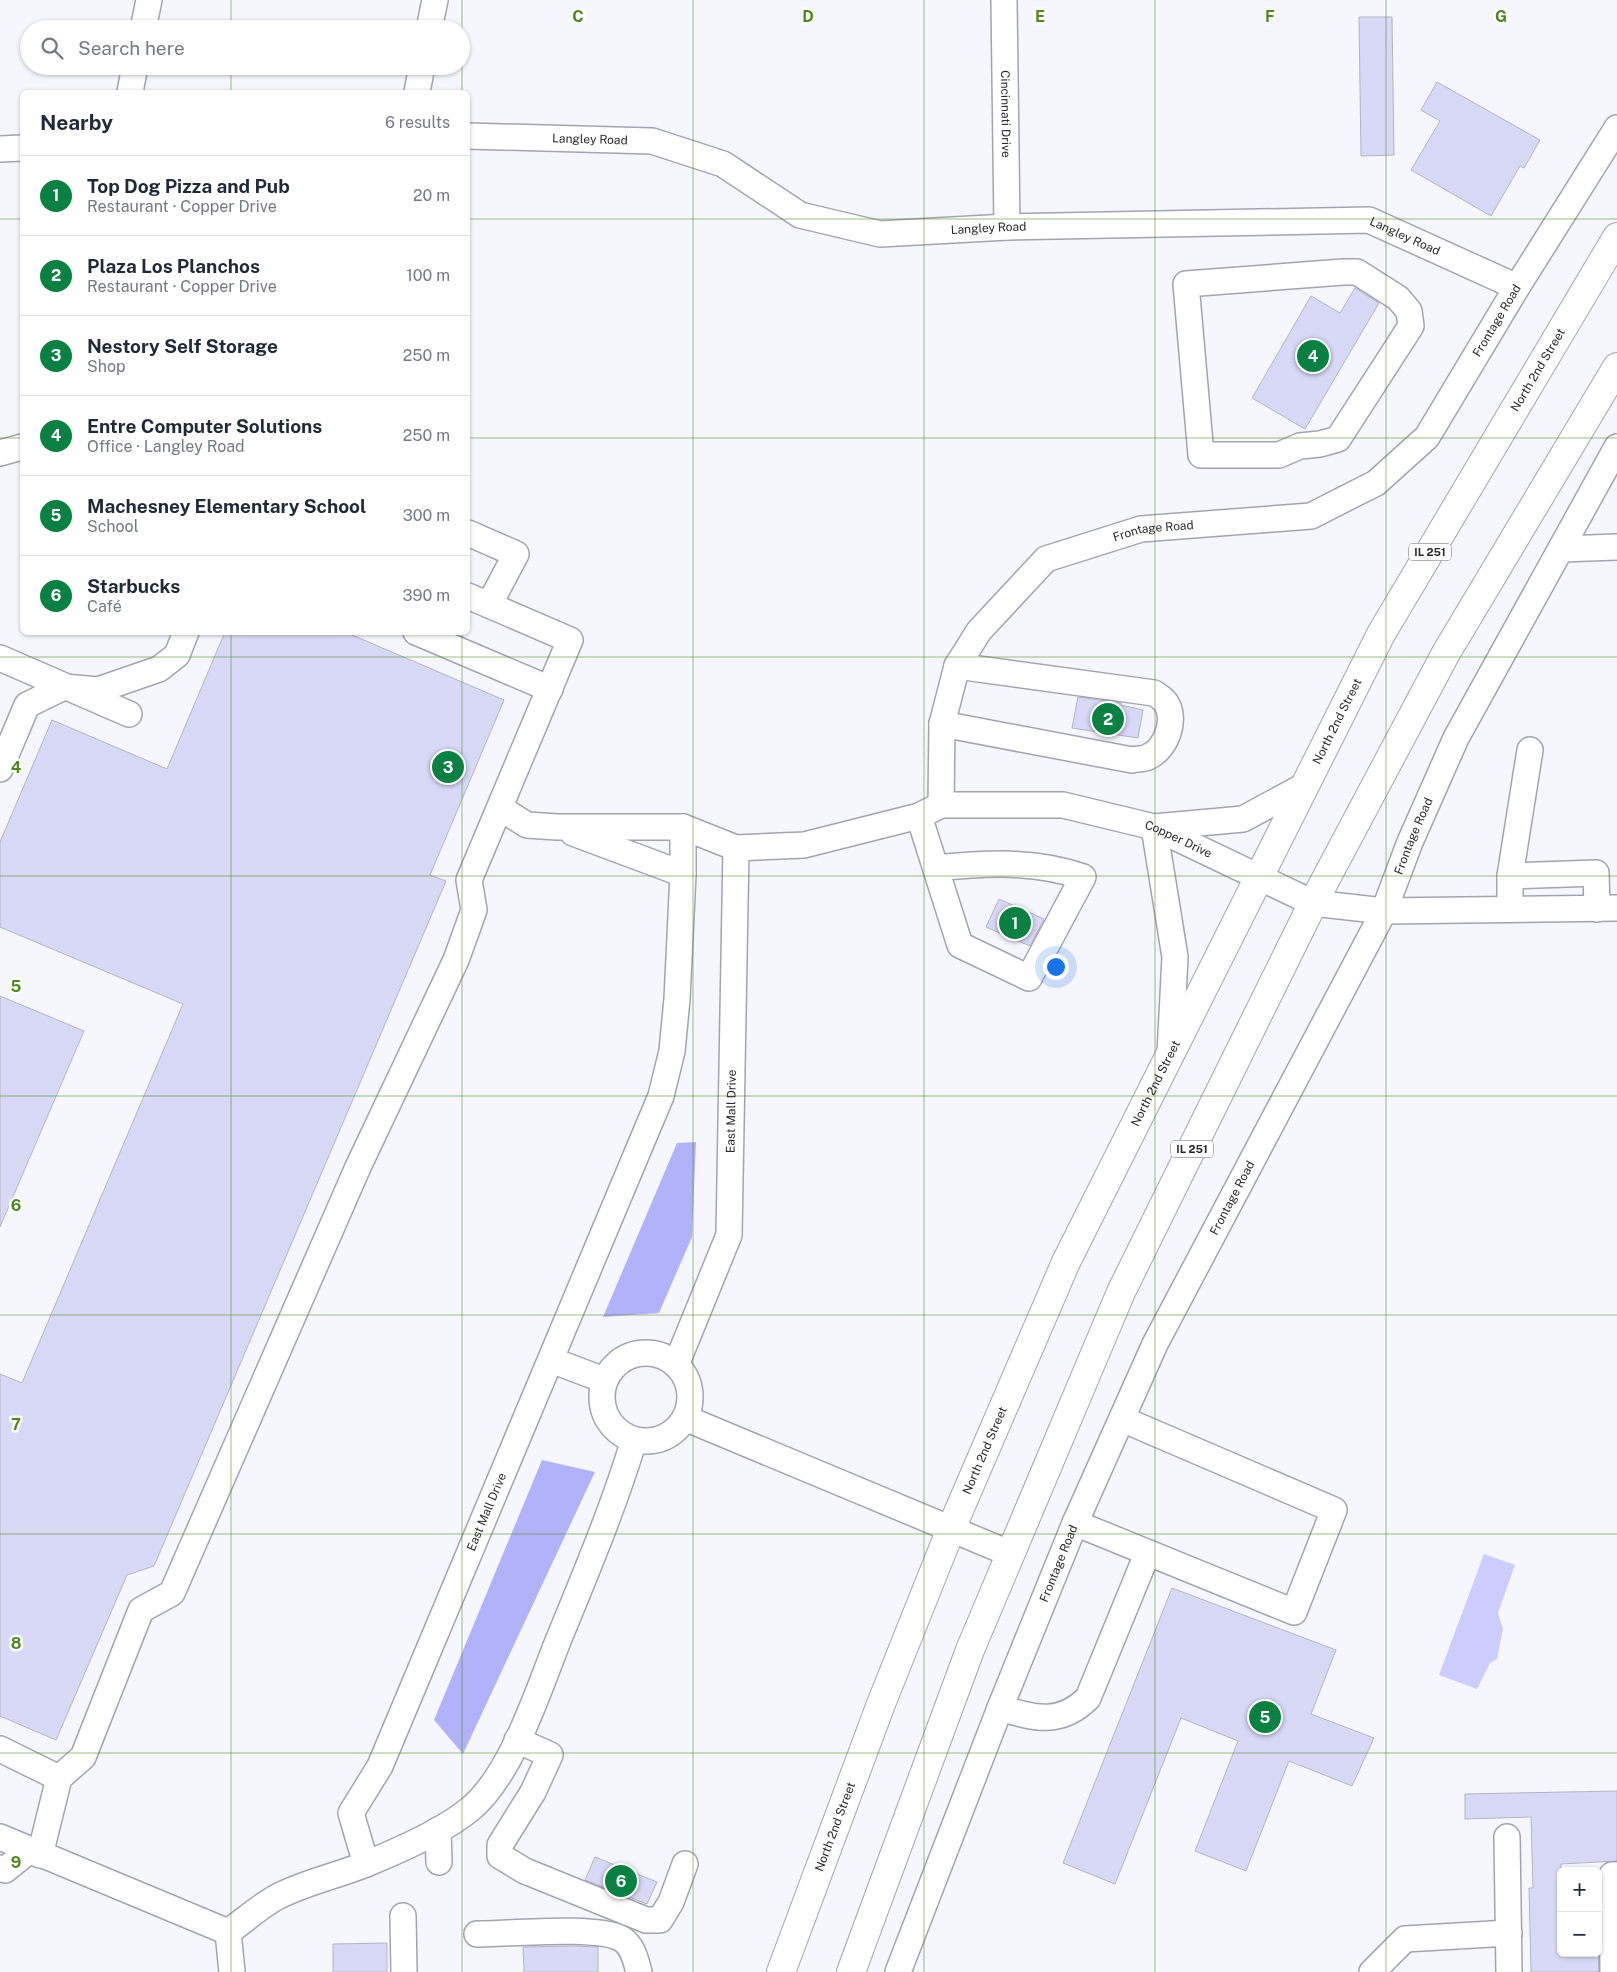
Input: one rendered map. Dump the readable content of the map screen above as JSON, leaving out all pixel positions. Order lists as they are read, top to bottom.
{
  "streets": {
    "main road": ["North 2nd Street", "IL 251"],
    "street": [
      "Cincinnati Drive",
      "Langley Road",
      "Frontage Road",
      "Copper Drive",
      "East Mall Drive"
    ]
  },
  "crossings": [
    ["Cincinnati Drive", "Langley Road"],
    ["Langley Road", "Frontage Road"],
    ["Frontage Road", "Copper Drive"],
    ["North 2nd Street", "Copper Drive"],
    ["IL 251", "Copper Drive"],
    ["Copper Drive", "East Mall Drive"]
  ],
  "page": {
    "search": "Search here",
    "heading": ["Nearby", "6 results"],
    "list": [
      {
        "mark": "1",
        "name": "Top Dog Pizza and Pub",
        "note": "Restaurant · Copper Drive",
        "value": "20 m"
      },
      {
        "mark": "2",
        "name": "Plaza Los Planchos",
        "note": "Restaurant · Copper Drive",
        "value": "100 m"
      },
      {
        "mark": "3",
        "name": "Nestory Self Storage",
        "note": "Shop",
        "value": "250 m"
      },
      {
        "mark": "4",
        "name": "Entre Computer Solutions",
        "note": "Office · Langley Road",
        "value": "250 m"
      },
      {
        "mark": "5",
        "name": "Machesney Elementary School",
        "note": "School",
        "value": "300 m"
      },
      {
        "mark": "6",
        "name": "Starbucks",
        "note": "Café",
        "value": "390 m"
      }
    ],
    "pins": [
      "4",
      "2",
      "3",
      "1",
      "5",
      "6"
    ],
    "map_buttons": ["+", "−"]
  },
  "grid": {
    "columns": [
      "C",
      "D",
      "E",
      "F",
      "G"
    ],
    "rows": [
      "4",
      "5",
      "6",
      "7",
      "8",
      "9"
    ]
  }
}
